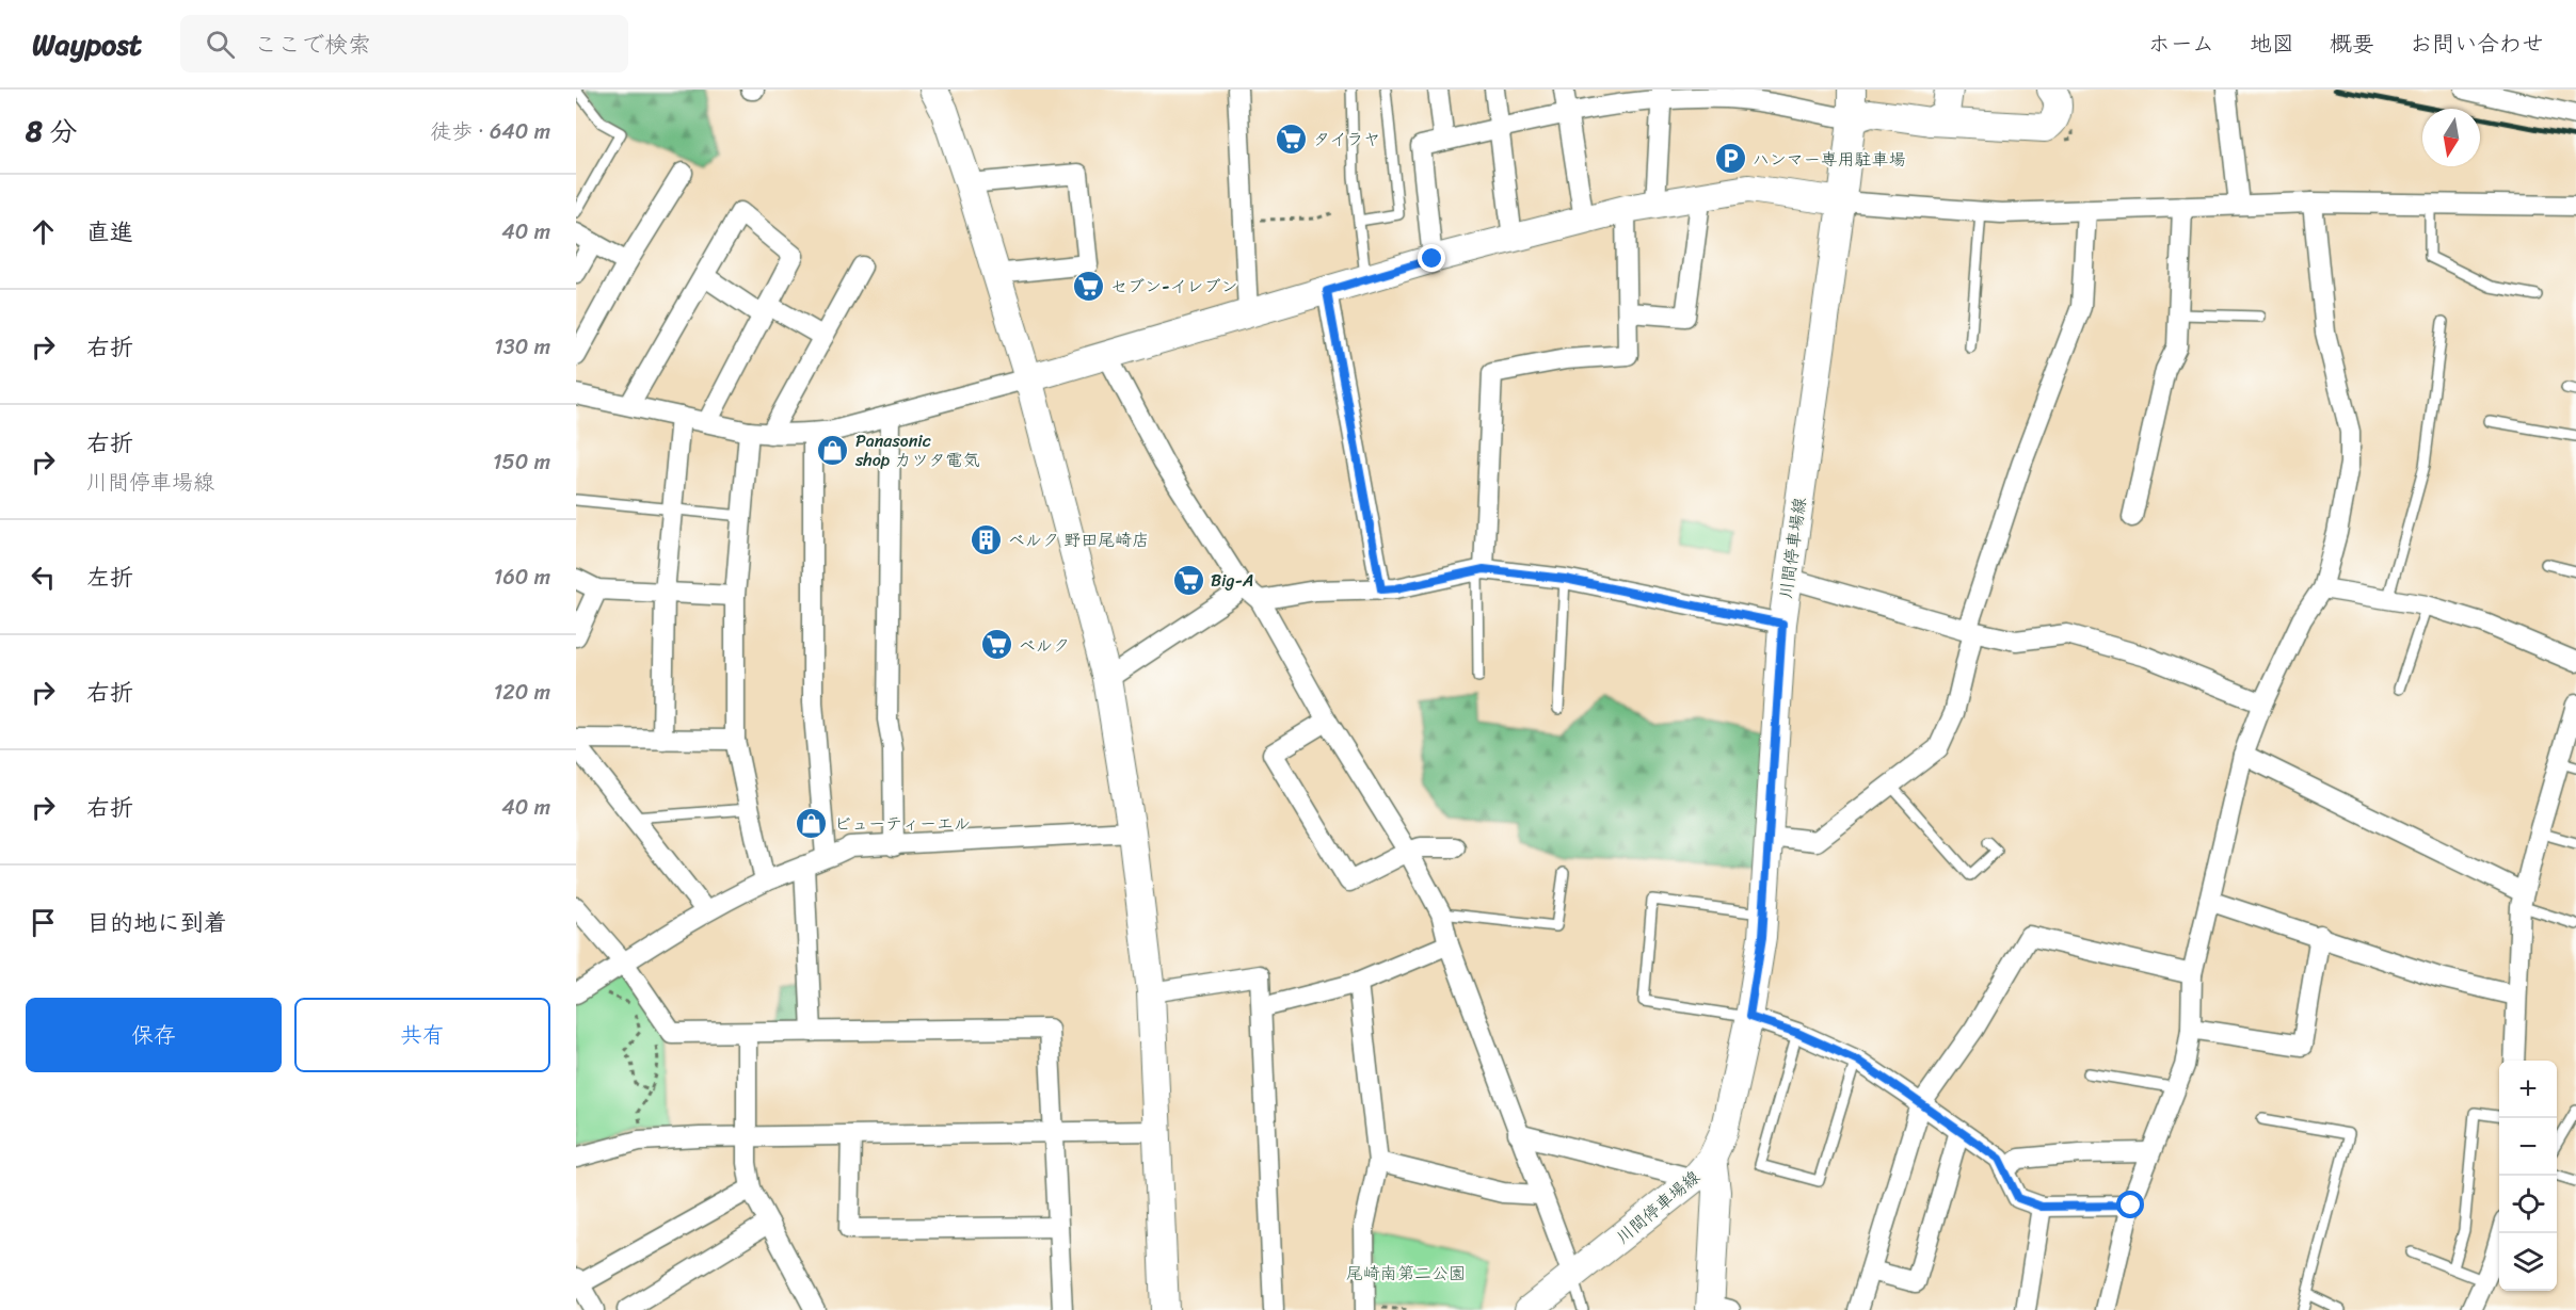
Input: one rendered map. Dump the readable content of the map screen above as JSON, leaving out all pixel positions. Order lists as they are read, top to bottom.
{
  "streets": {
    "street": ["川間停車場線"]
  },
  "parks": ["尾崎南第二公園"],
  "places": {
    "supermarket": [
      "タイラヤ",
      "セブン-イレブン",
      "Big-A",
      "ベルク"
    ],
    "parking": ["ハンマー専用駐車場"],
    "shop": ["Panasonic shop カツタ電気", "ビューティーエル"],
    "building": ["ベルク 野田尾崎店"]
  },
  "north": "bottom",
  "page": {
    "header": "Waypost",
    "search": "ここで検索",
    "nav": [
      "ホーム",
      "地図",
      "概要",
      "お問い合わせ"
    ],
    "heading": ["8 分", "徒歩 · 640 m"],
    "list": [
      ["直進", "40 m"],
      ["右折", "130 m"],
      ["右折", "川間停車場線", "150 m"],
      ["左折", "160 m"],
      ["右折", "120 m"],
      ["右折", "40 m"],
      "目的地に到着"
    ],
    "buttons": ["保存", "共有"],
    "map_buttons": ["+", "−"]
  }
}
